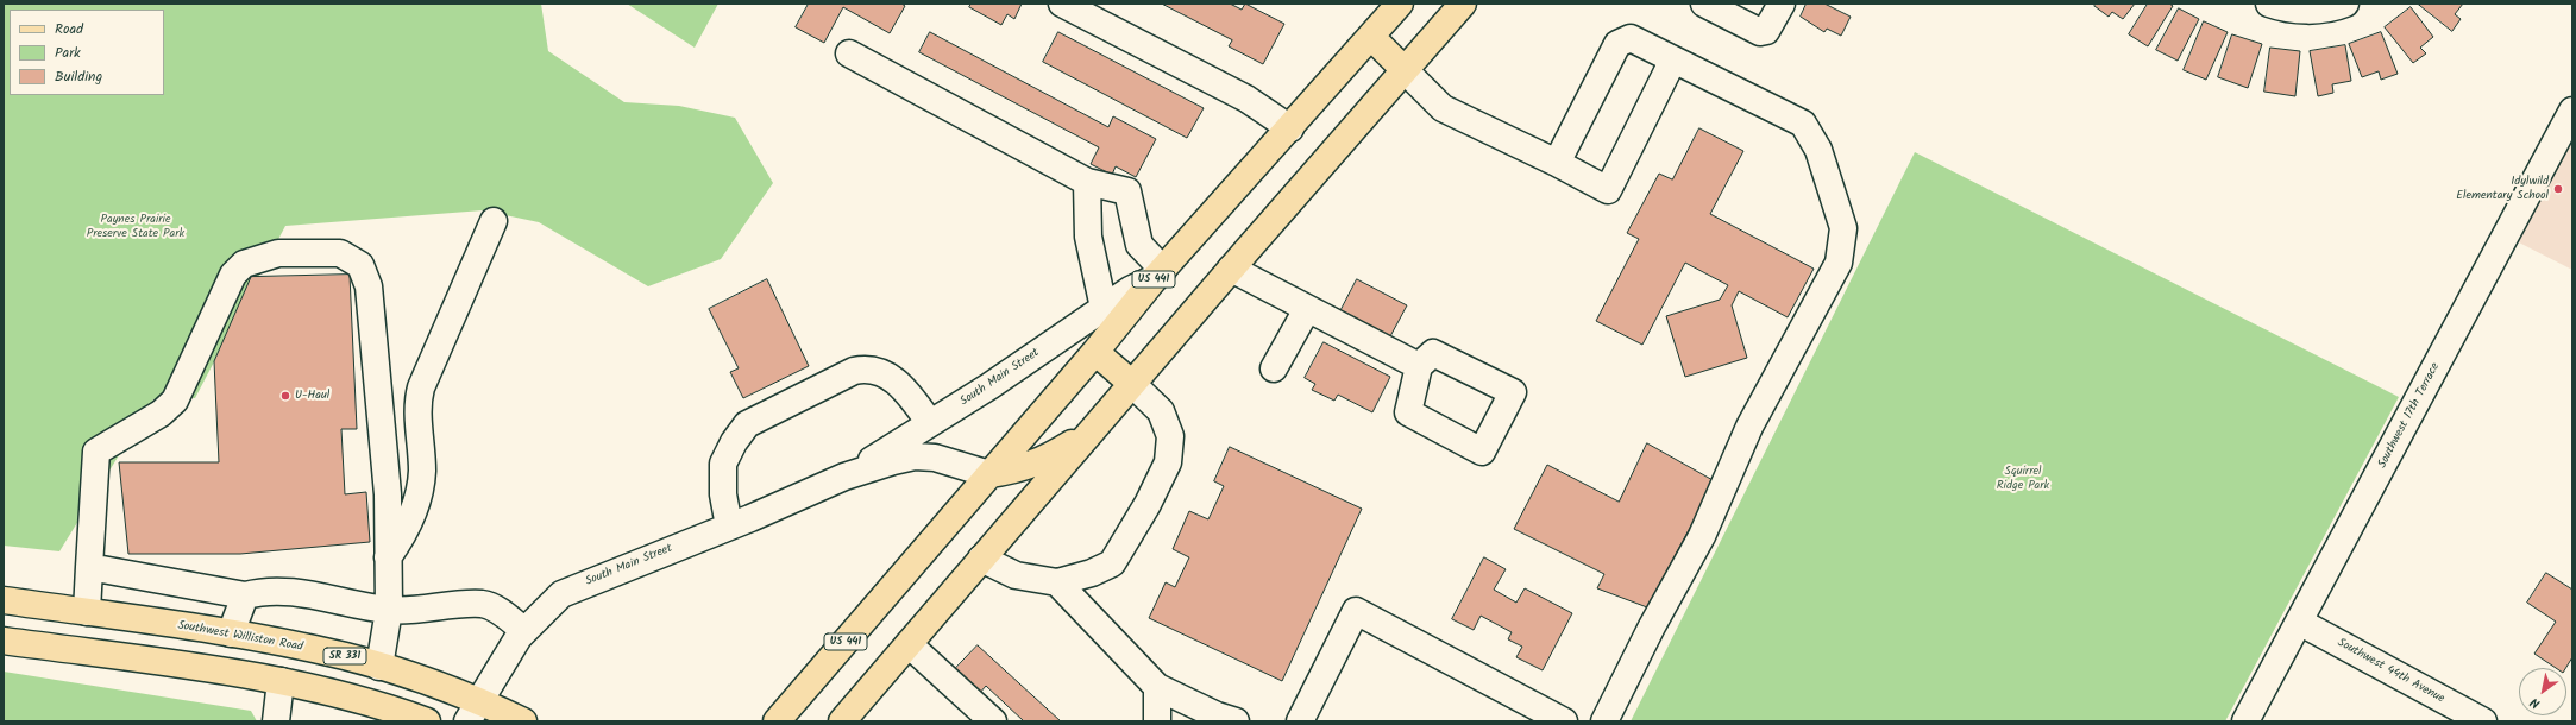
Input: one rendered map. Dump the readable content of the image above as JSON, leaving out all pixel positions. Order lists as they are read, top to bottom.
{
  "streets": {
    "main road": ["US 441", "Southwest Williston Road", "SR 331"],
    "street": ["South Main Street", "Southwest 17th Terrace", "Southwest 44th Avenue"]
  },
  "crossings": [
    ["US 441", "South Main Street"],
    ["South Main Street", "Southwest Williston Road"],
    ["Southwest 17th Terrace", "Southwest 44th Avenue"]
  ],
  "parks": ["Paynes Prairie Preserve State Park", "Squirrel Ridge Park"],
  "places": ["Idylwild Elementary School", "U-Haul"],
  "legend": ["Road", "Park", "Building"],
  "north": "bottom left"
}
